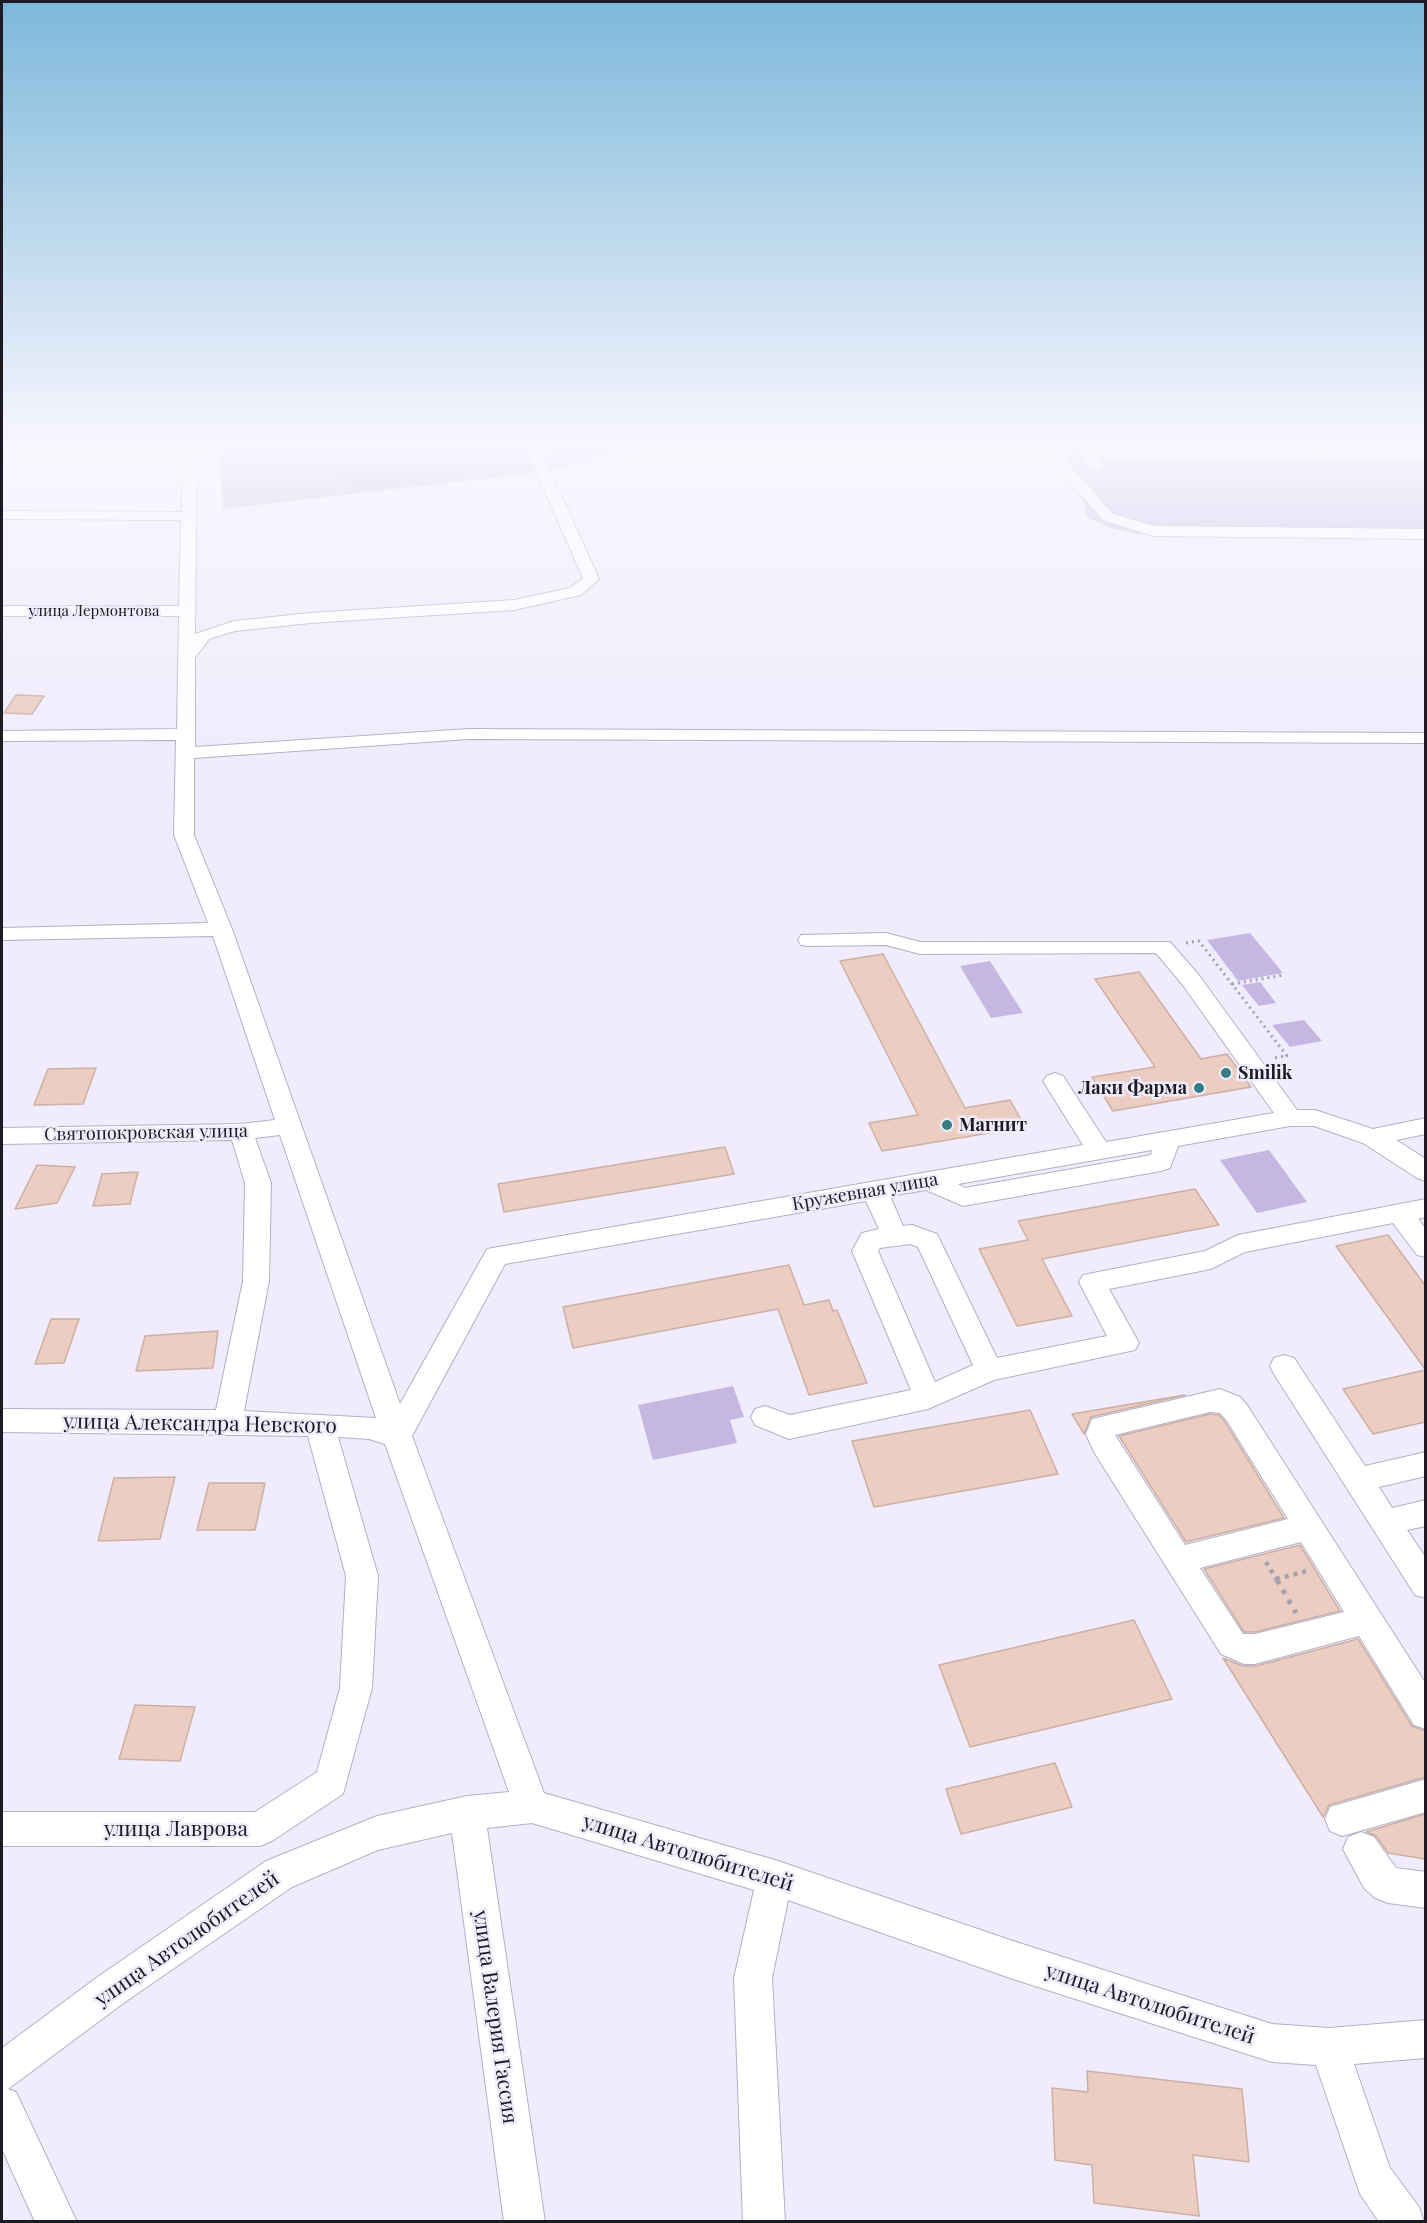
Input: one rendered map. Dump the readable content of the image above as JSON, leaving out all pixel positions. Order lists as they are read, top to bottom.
{
  "streets": {
    "street": [
      "улица Лермонтова",
      "Святопокровская улица",
      "Кружевная улица",
      "улица Александра Невского",
      "улица Лаврова",
      "улица Автолюбителей",
      "улица Валерия Гассия"
    ]
  },
  "crossings": [
    ["Кружевная улица", "улица Александра Невского"],
    ["улица Александра Невского", "улица Лаврова"],
    ["улица Автолюбителей", "улица Валерия Гассия"]
  ],
  "places": ["Smilik", "Лаки Фарма", "Магнит"]
}
